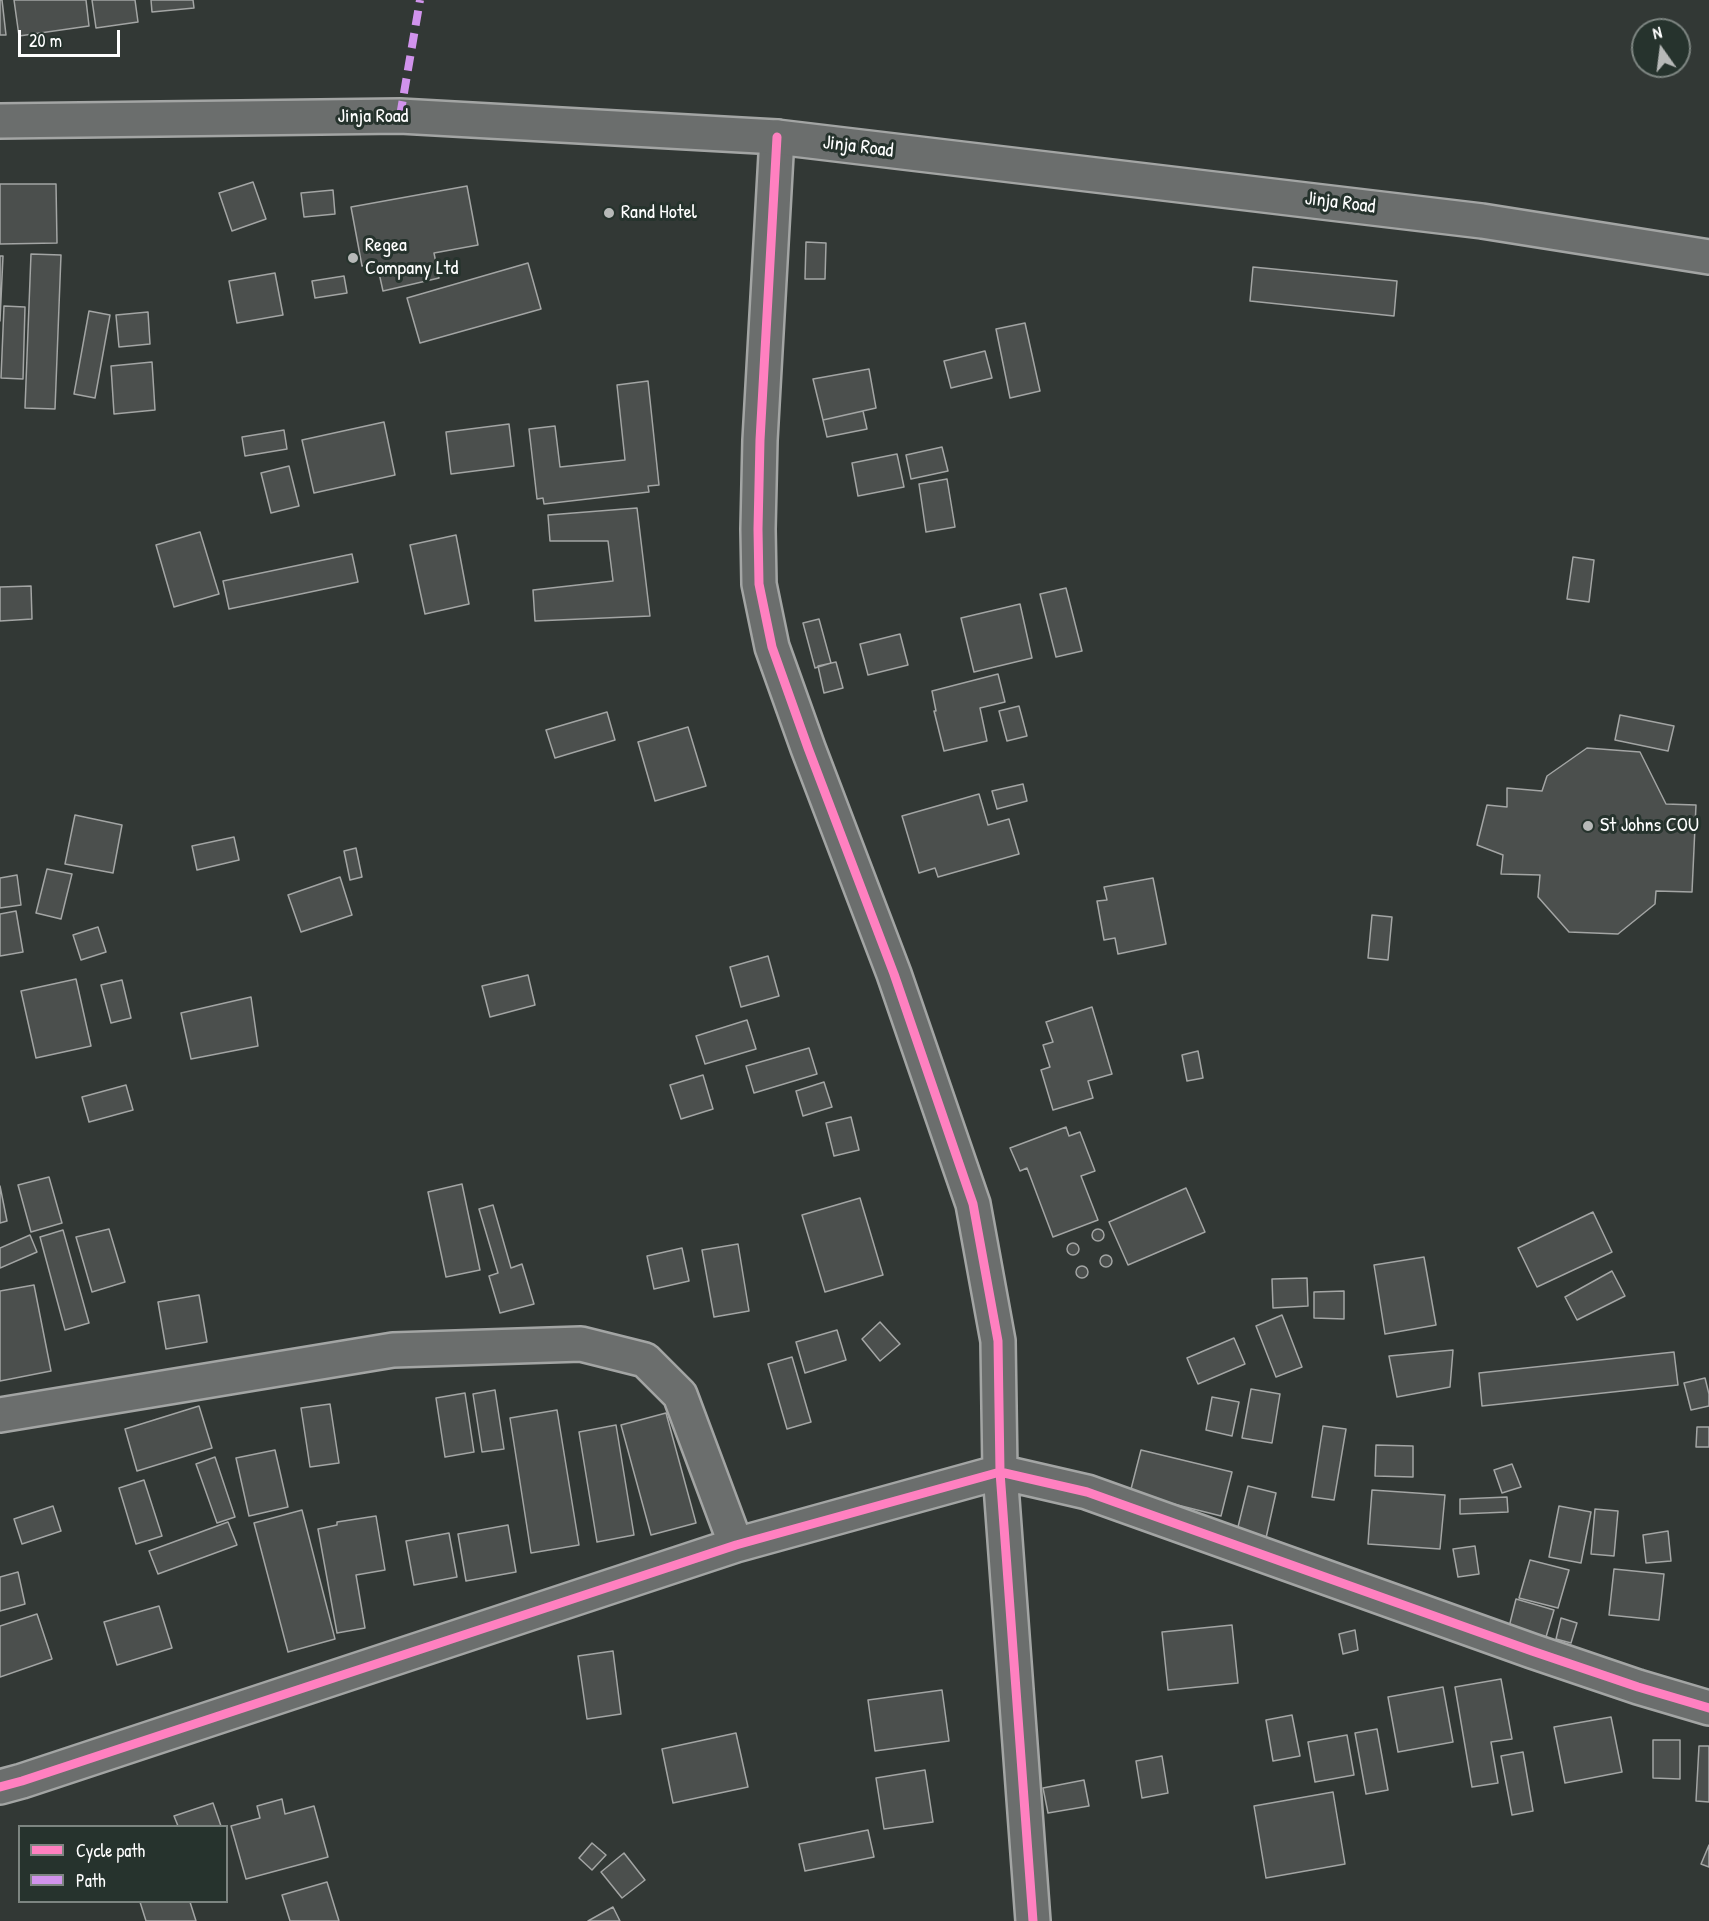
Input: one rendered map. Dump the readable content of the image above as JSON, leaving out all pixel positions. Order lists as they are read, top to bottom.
{
  "streets": {
    "street": ["Jinja Road"]
  },
  "places": ["Rand Hotel", "Regea Company Ltd", "St Johns COU"],
  "legend": ["Cycle path", "Path"],
  "scale_bar": "20 m",
  "north": "top"
}
